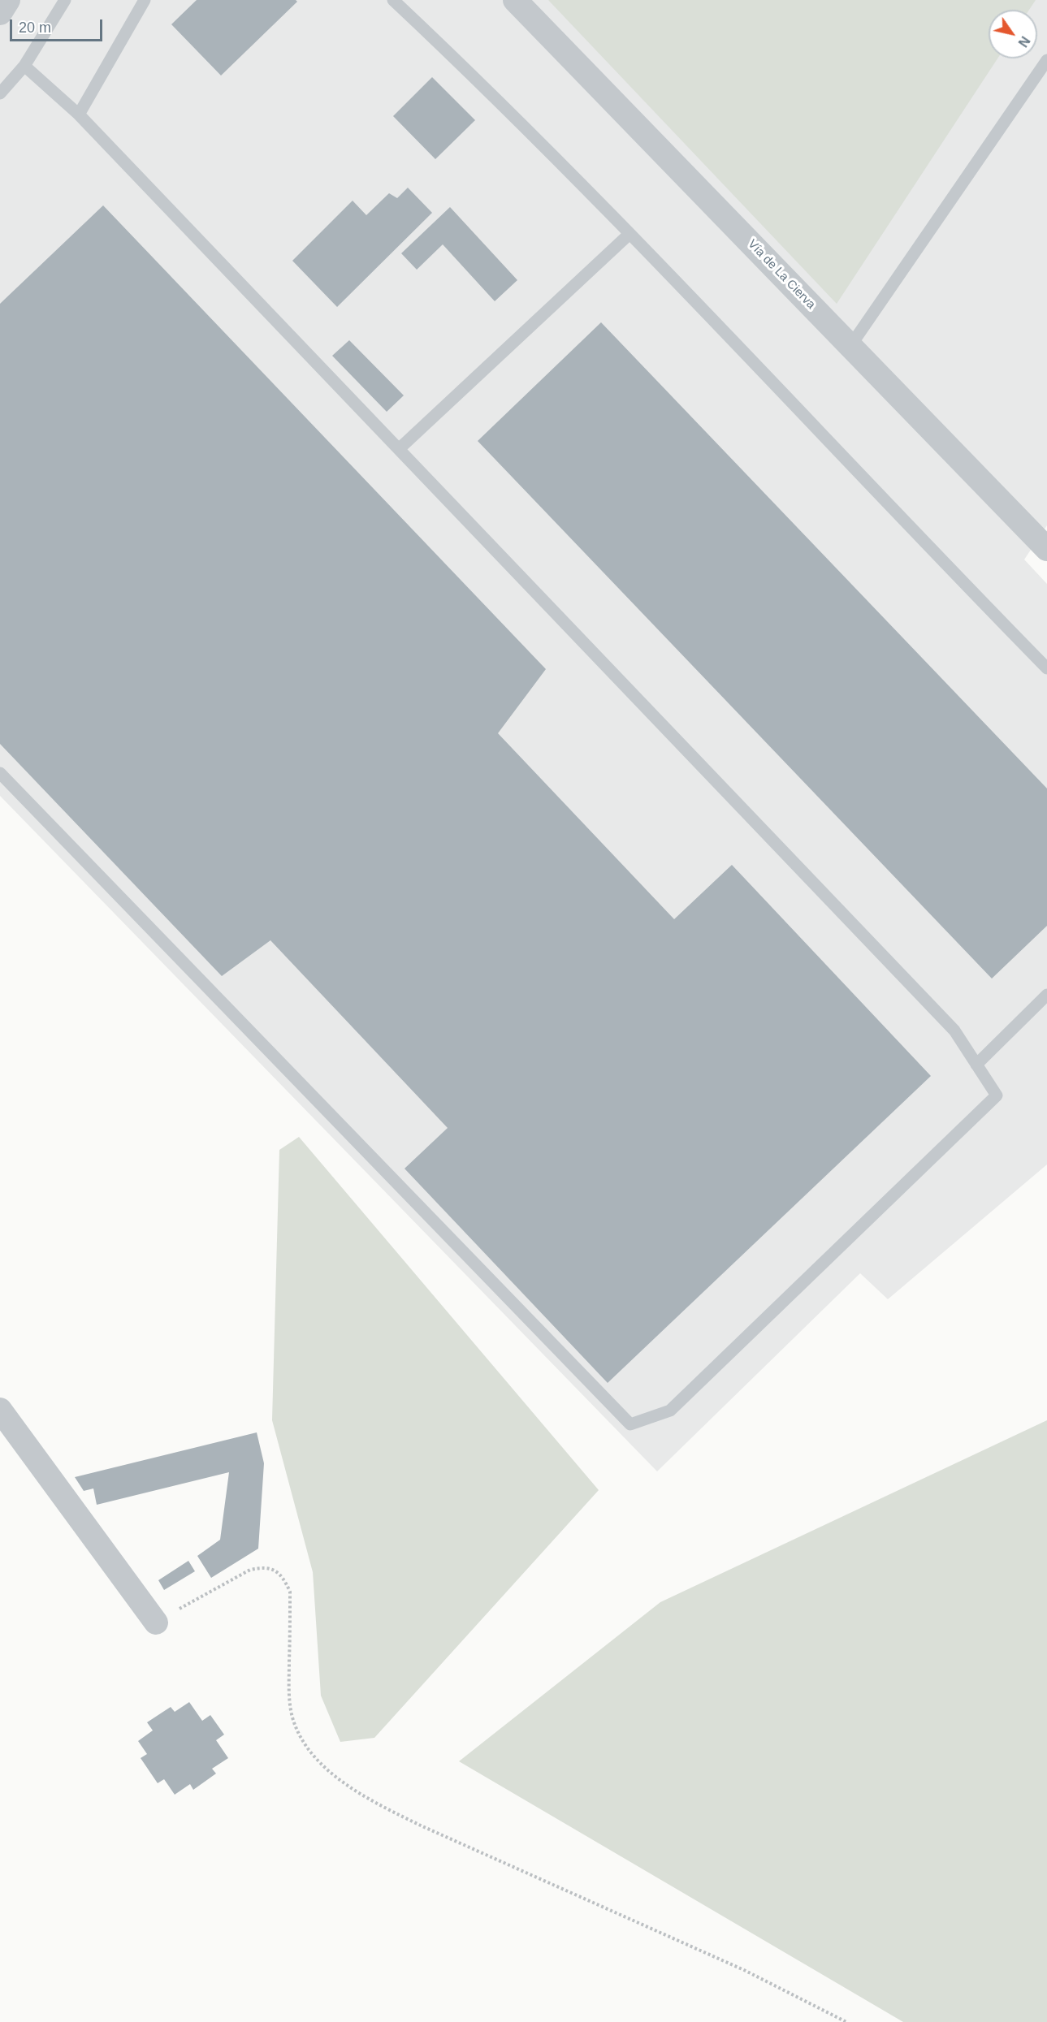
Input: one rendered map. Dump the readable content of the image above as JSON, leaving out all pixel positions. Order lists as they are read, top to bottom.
{
  "streets": {
    "street": ["Vía de La Cierva"]
  },
  "scale_bar": "20 m",
  "north": "bottom right"
}
